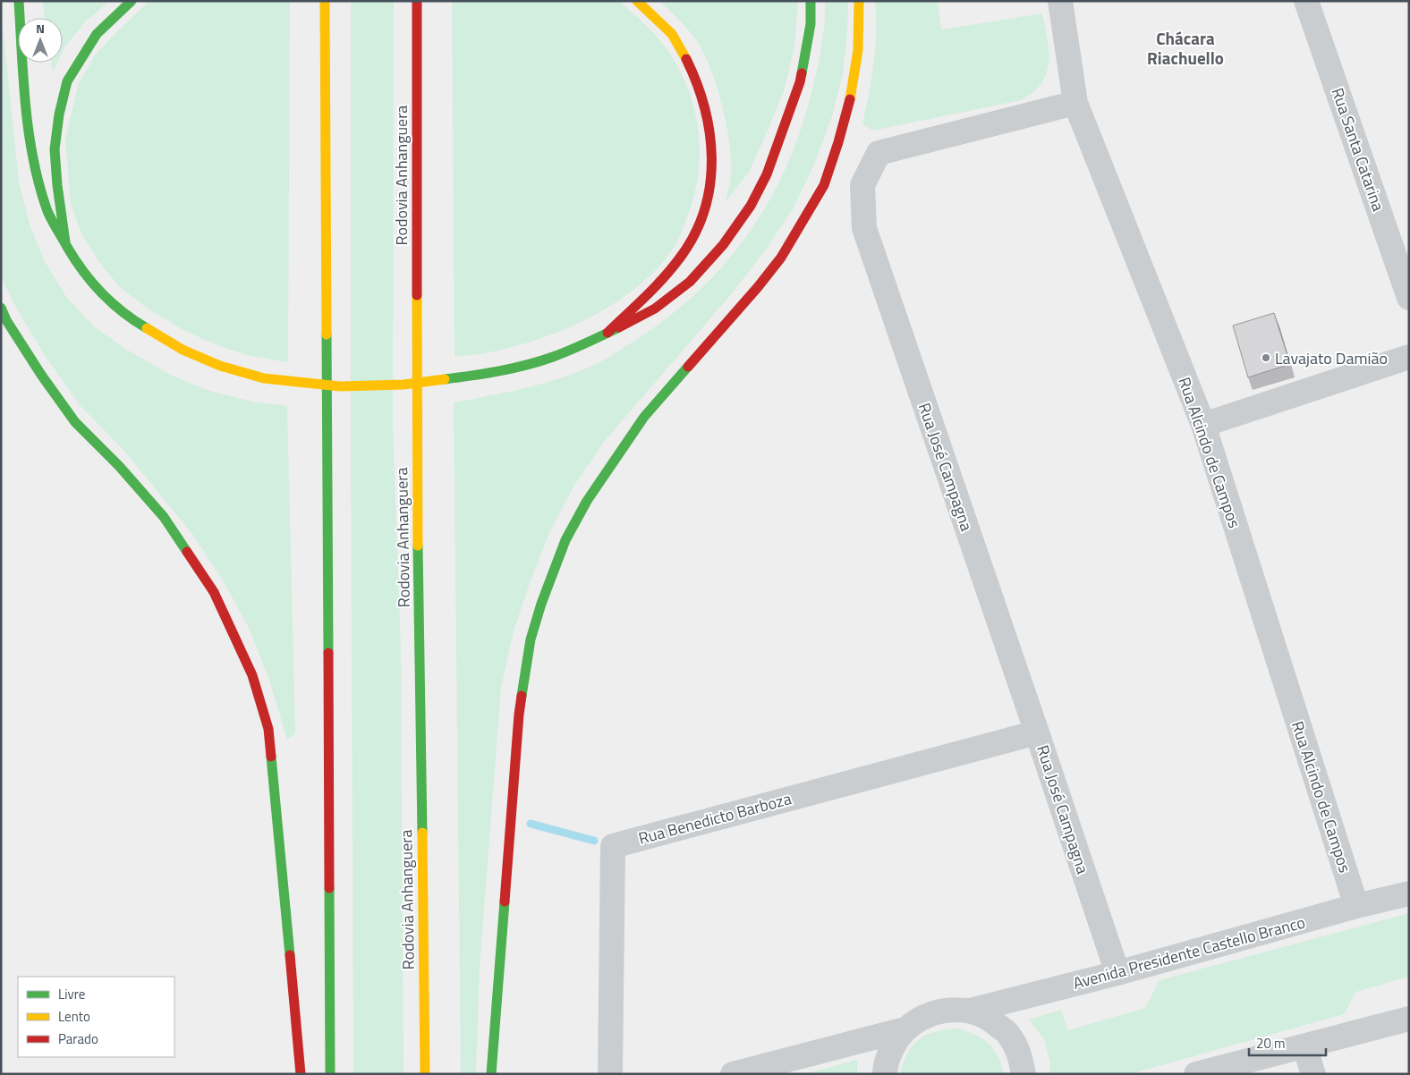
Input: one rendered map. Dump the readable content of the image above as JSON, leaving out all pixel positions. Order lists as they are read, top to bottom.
{
  "streets": {
    "main road": ["Rodovia Anhanguera"],
    "street": [
      "Rua Santa Catarina",
      "Rua Alcindo de Campos",
      "Rua José Campagna",
      "Rua Benedicto Barboza",
      "Avenida Presidente Castello Branco"
    ]
  },
  "crossings": [
    ["Rua Alcindo de Campos", "Rua José Campagna"],
    ["Rua Alcindo de Campos", "Avenida Presidente Castello Branco"],
    ["Rua José Campagna", "Rua Benedicto Barboza"],
    ["Rua José Campagna", "Avenida Presidente Castello Branco"]
  ],
  "districts": ["Chácara Riachuello"],
  "places": ["Lavajato Damião"],
  "legend": ["Livre", "Lento", "Parado"],
  "scale_bar": "20 m",
  "north": "top"
}
